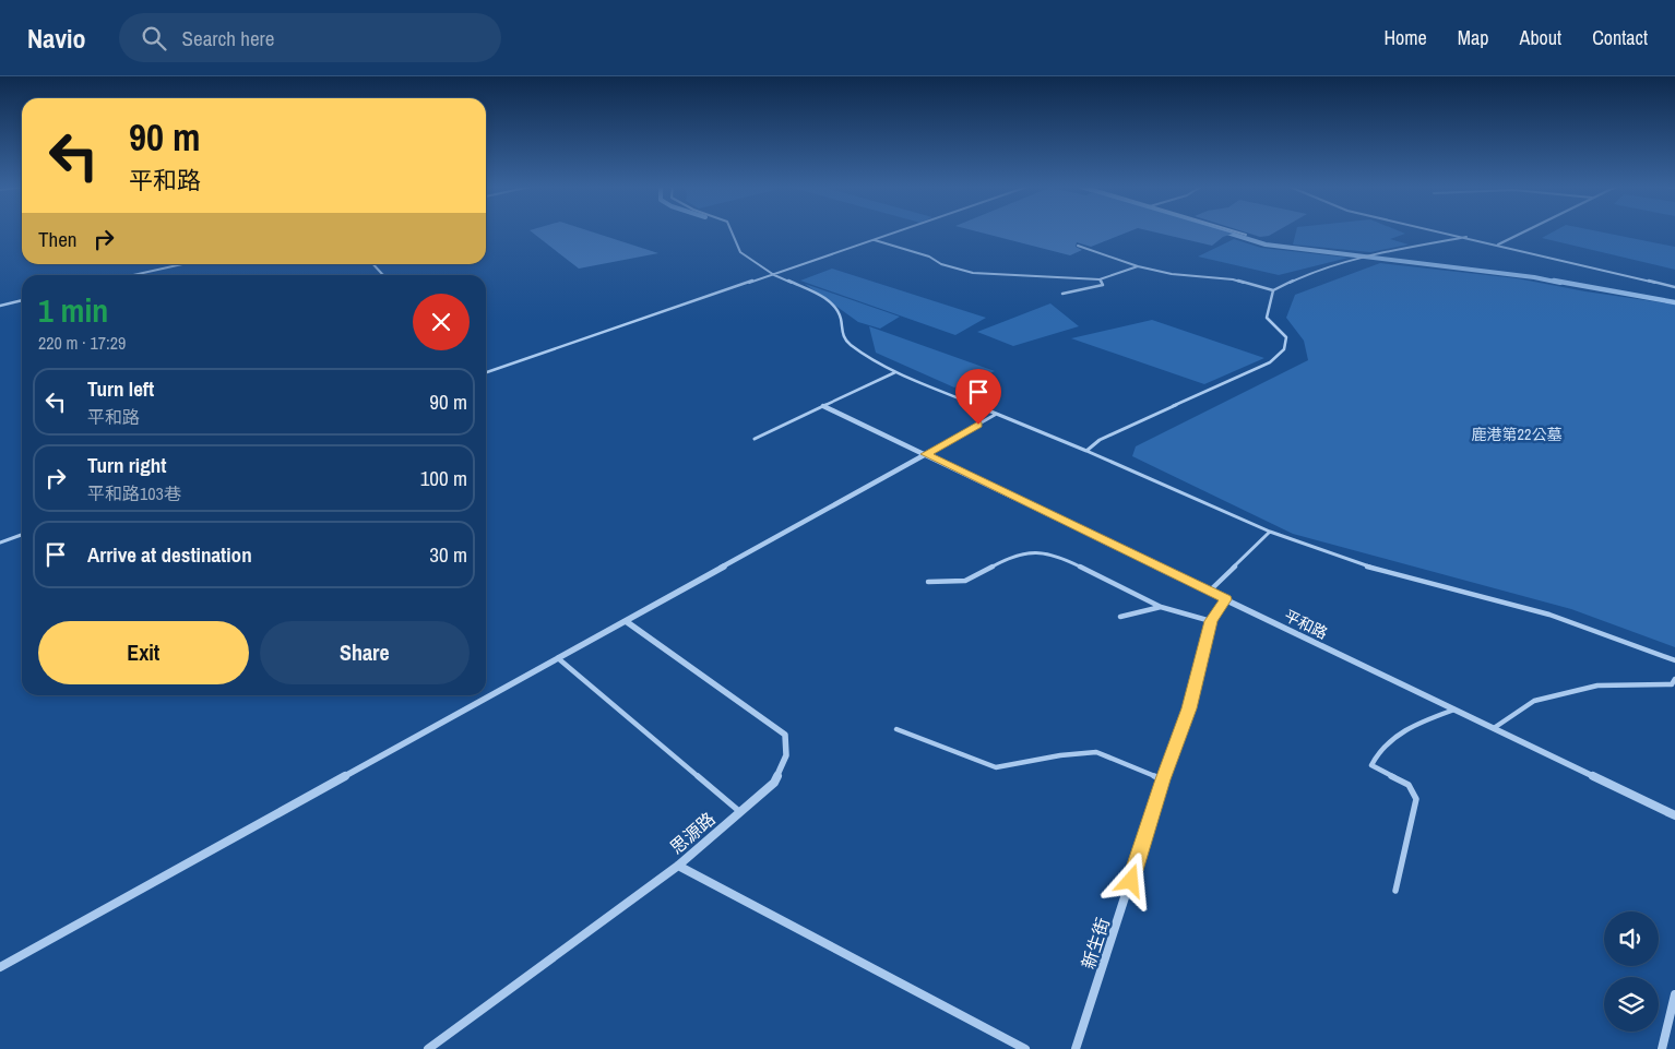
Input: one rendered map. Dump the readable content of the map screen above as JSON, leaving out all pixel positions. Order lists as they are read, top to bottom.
{
  "streets": {
    "street": ["平和路", "思源路", "新生街"]
  },
  "crossings": [
    ["平和路", "新生街"]
  ],
  "parks": ["鹿港第22公墓"],
  "page": {
    "header": "Navio",
    "search": "Search here",
    "nav": [
      "Home",
      "Map",
      "About",
      "Contact"
    ],
    "turn": ["90 m", "平和路"],
    "then": "Then",
    "heading": ["1 min", "220 m · 17:29"],
    "list": [
      {
        "name": "Turn left",
        "note": "平和路",
        "value": "90 m"
      },
      {
        "name": "Turn right",
        "note": "平和路103巷",
        "value": "100 m"
      },
      {
        "name": "Arrive at destination",
        "value": "30 m"
      }
    ],
    "buttons": ["Exit", "Share"]
  }
}
